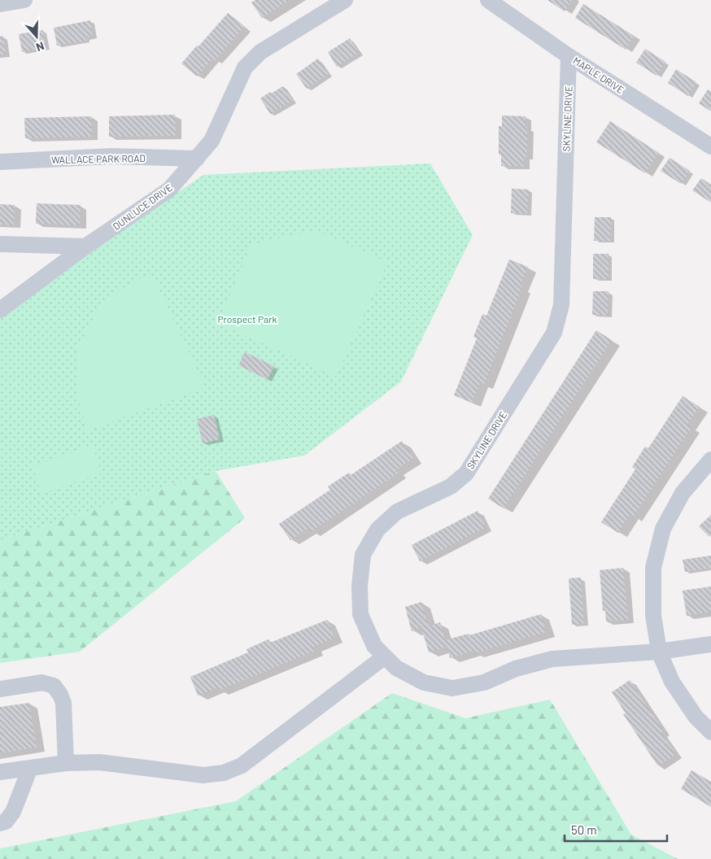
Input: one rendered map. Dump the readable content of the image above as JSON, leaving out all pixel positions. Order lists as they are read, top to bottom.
{
  "streets": {
    "street": [
      "MAPLE DRIVE",
      "SKYLINE DRIVE",
      "WALLACE PARK ROAD",
      "DUNLUCE DRIVE"
    ]
  },
  "crossings": [
    ["MAPLE DRIVE", "SKYLINE DRIVE"],
    ["WALLACE PARK ROAD", "DUNLUCE DRIVE"]
  ],
  "parks": ["Prospect Park"],
  "scale_bar": "50 m",
  "north": "bottom"
}
